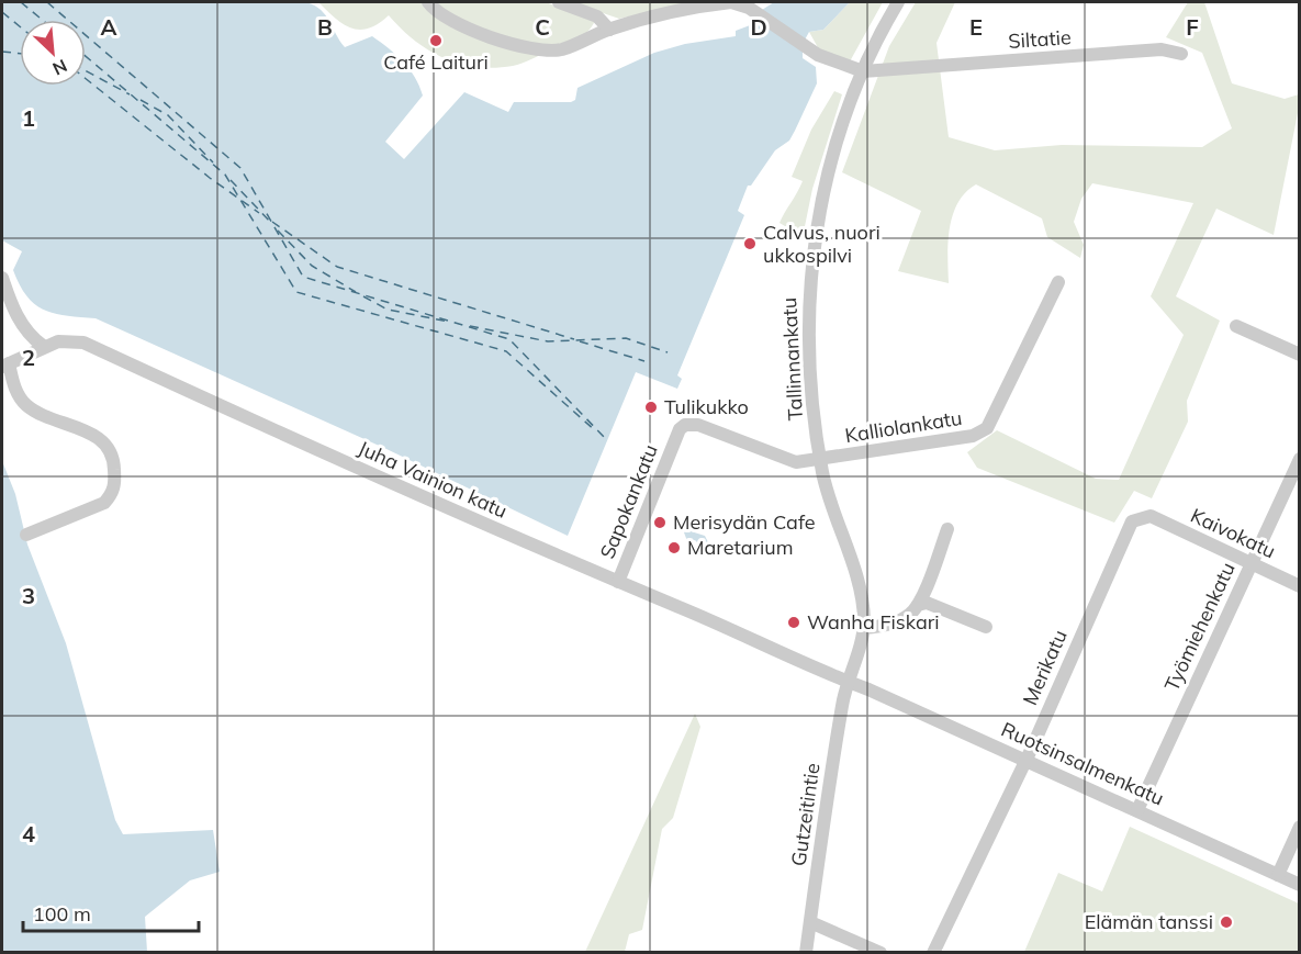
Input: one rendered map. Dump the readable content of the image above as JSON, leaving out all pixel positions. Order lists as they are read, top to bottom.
{
  "streets": {
    "street": [
      "Siltatie",
      "Tallinnankatu",
      "Kalliolankatu",
      "Juha Vainion katu",
      "Sapokankatu",
      "Kaivokatu",
      "Työmiehenkatu",
      "Merikatu",
      "Ruotsinsalmenkatu",
      "Gutzeitintie"
    ]
  },
  "crossings": [
    ["Siltatie", "Tallinnankatu"],
    ["Tallinnankatu", "Kalliolankatu"],
    ["Tallinnankatu", "Juha Vainion katu"],
    ["Tallinnankatu", "Sapokankatu"],
    ["Tallinnankatu", "Ruotsinsalmenkatu"],
    ["Tallinnankatu", "Gutzeitintie"],
    ["Kalliolankatu", "Sapokankatu"],
    ["Juha Vainion katu", "Sapokankatu"],
    ["Juha Vainion katu", "Ruotsinsalmenkatu"],
    ["Juha Vainion katu", "Gutzeitintie"],
    ["Kaivokatu", "Työmiehenkatu"],
    ["Kaivokatu", "Merikatu"],
    ["Työmiehenkatu", "Ruotsinsalmenkatu"],
    ["Merikatu", "Ruotsinsalmenkatu"],
    ["Ruotsinsalmenkatu", "Gutzeitintie"]
  ],
  "places": [
    "Café Laituri",
    "Calvus, nuori ukkospilvi",
    "Tulikukko",
    "Merisydän Cafe",
    "Maretarium",
    "Wanha Fiskari",
    "Elämän tanssi"
  ],
  "scale_bar": "100 m",
  "north": "bottom right",
  "grid": {
    "columns": [
      "A",
      "B",
      "C",
      "D",
      "E",
      "F"
    ],
    "rows": [
      "1",
      "2",
      "3",
      "4"
    ]
  }
}
